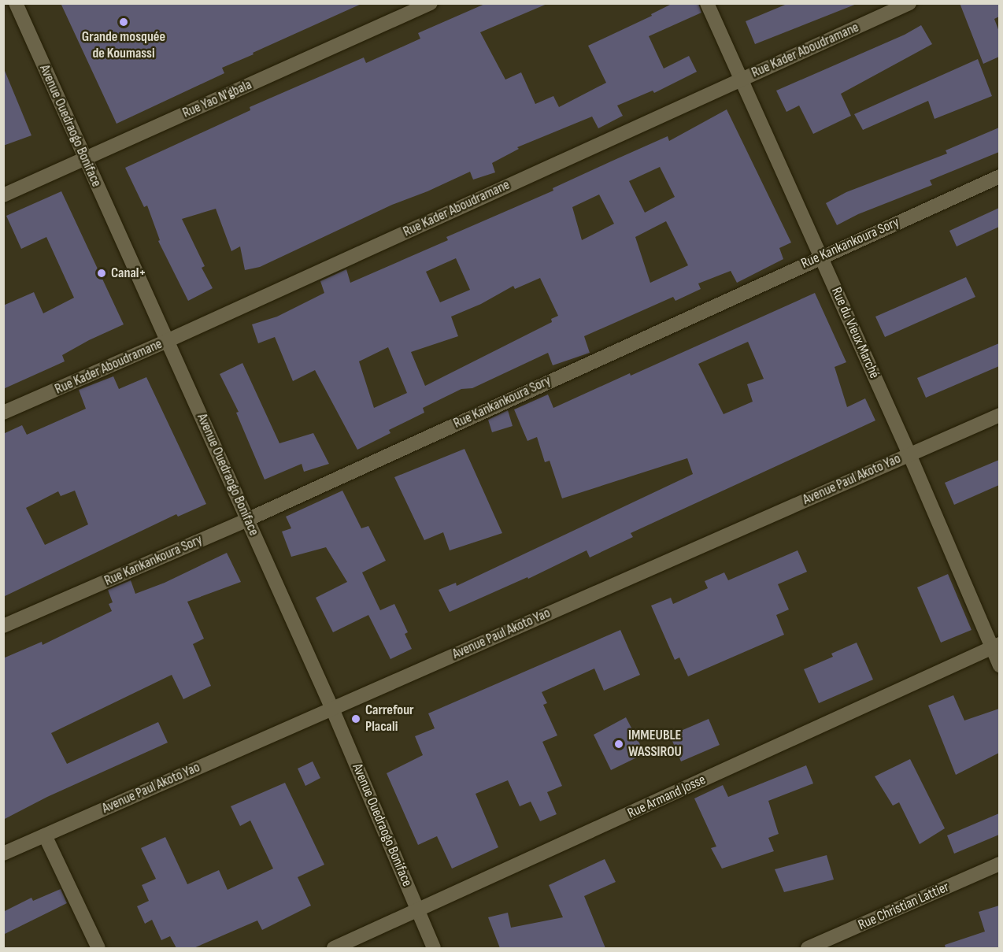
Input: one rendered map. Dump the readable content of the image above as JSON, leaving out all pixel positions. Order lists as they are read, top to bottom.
{
  "streets": {
    "street": [
      "Rue Kader Aboudramane",
      "Rue Yao N'gbala",
      "Avenue Ouedraogo Boniface",
      "Rue Kankankoura Sory",
      "Rue du Vieux Marché",
      "Avenue Paul Akoto Yao",
      "Rue Armand Josse",
      "Rue Christian Lattier"
    ]
  },
  "crossings": [
    ["Rue Kader Aboudramane", "Avenue Ouedraogo Boniface"],
    ["Rue Kader Aboudramane", "Rue du Vieux Marché"],
    ["Rue Yao N'gbala", "Avenue Ouedraogo Boniface"],
    ["Avenue Ouedraogo Boniface", "Rue Kankankoura Sory"],
    ["Avenue Ouedraogo Boniface", "Avenue Paul Akoto Yao"],
    ["Avenue Ouedraogo Boniface", "Rue Armand Josse"],
    ["Rue Kankankoura Sory", "Rue du Vieux Marché"],
    ["Rue du Vieux Marché", "Avenue Paul Akoto Yao"],
    ["Rue du Vieux Marché", "Rue Armand Josse"]
  ],
  "places": [
    "Grande mosquée de Koumassi",
    "Canal+",
    "Carrefour Placali",
    "IMMEUBLE WASSIROU"
  ]
}
